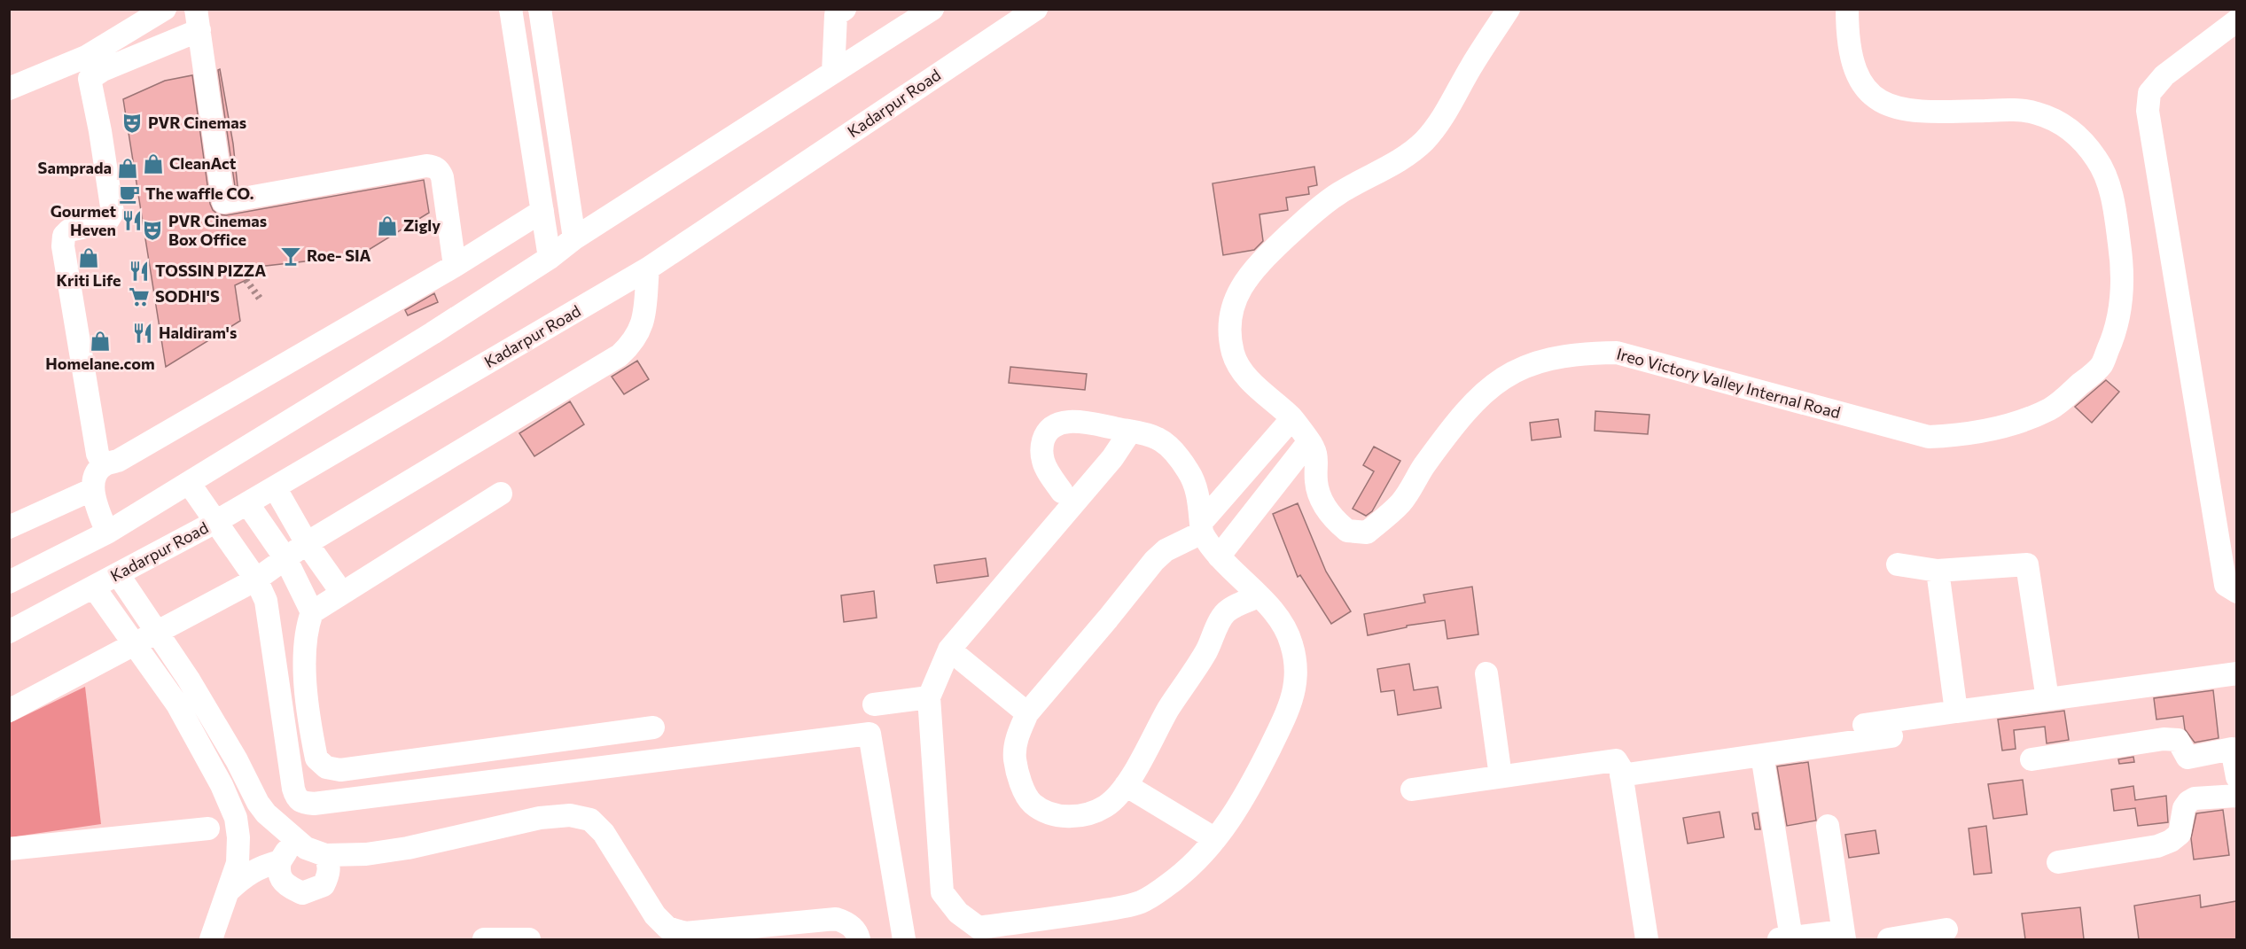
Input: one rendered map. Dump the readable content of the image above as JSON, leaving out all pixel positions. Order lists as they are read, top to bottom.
{
  "streets": {
    "street": ["Kadarpur Road", "Ireo Victory Valley Internal Road"]
  },
  "places": {
    "theatre": ["PVR Cinemas", "PVR Cinemas Box Office"],
    "shop": [
      "CleanAct",
      "Samprada",
      "Zigly",
      "Kriti Life",
      "Homelane.com"
    ],
    "cafe": ["The waffle CO."],
    "restaurant": ["Gourmet Heven", "TOSSIN PIZZA", "Haldiram's"],
    "bar": ["Roe- SIA"],
    "supermarket": ["SODHI'S"]
  }
}
